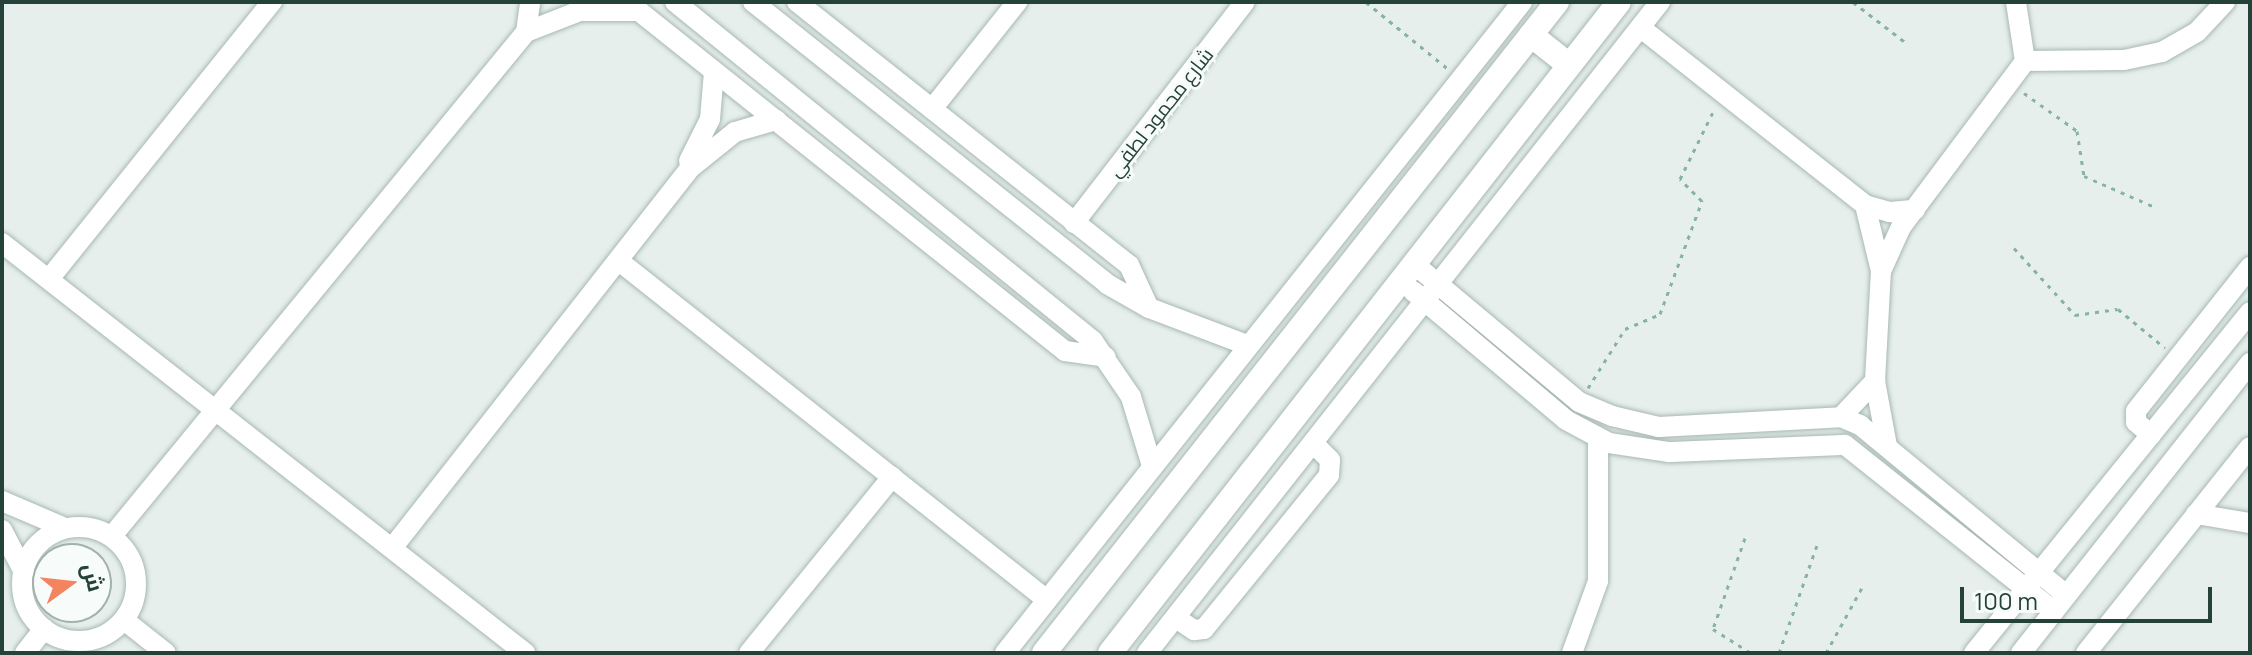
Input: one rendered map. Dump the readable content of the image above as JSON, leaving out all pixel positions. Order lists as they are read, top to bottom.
{
  "streets": {
    "street": ["شارع محمود لطفي"]
  },
  "scale_bar": "100 m",
  "north": "right"
}
